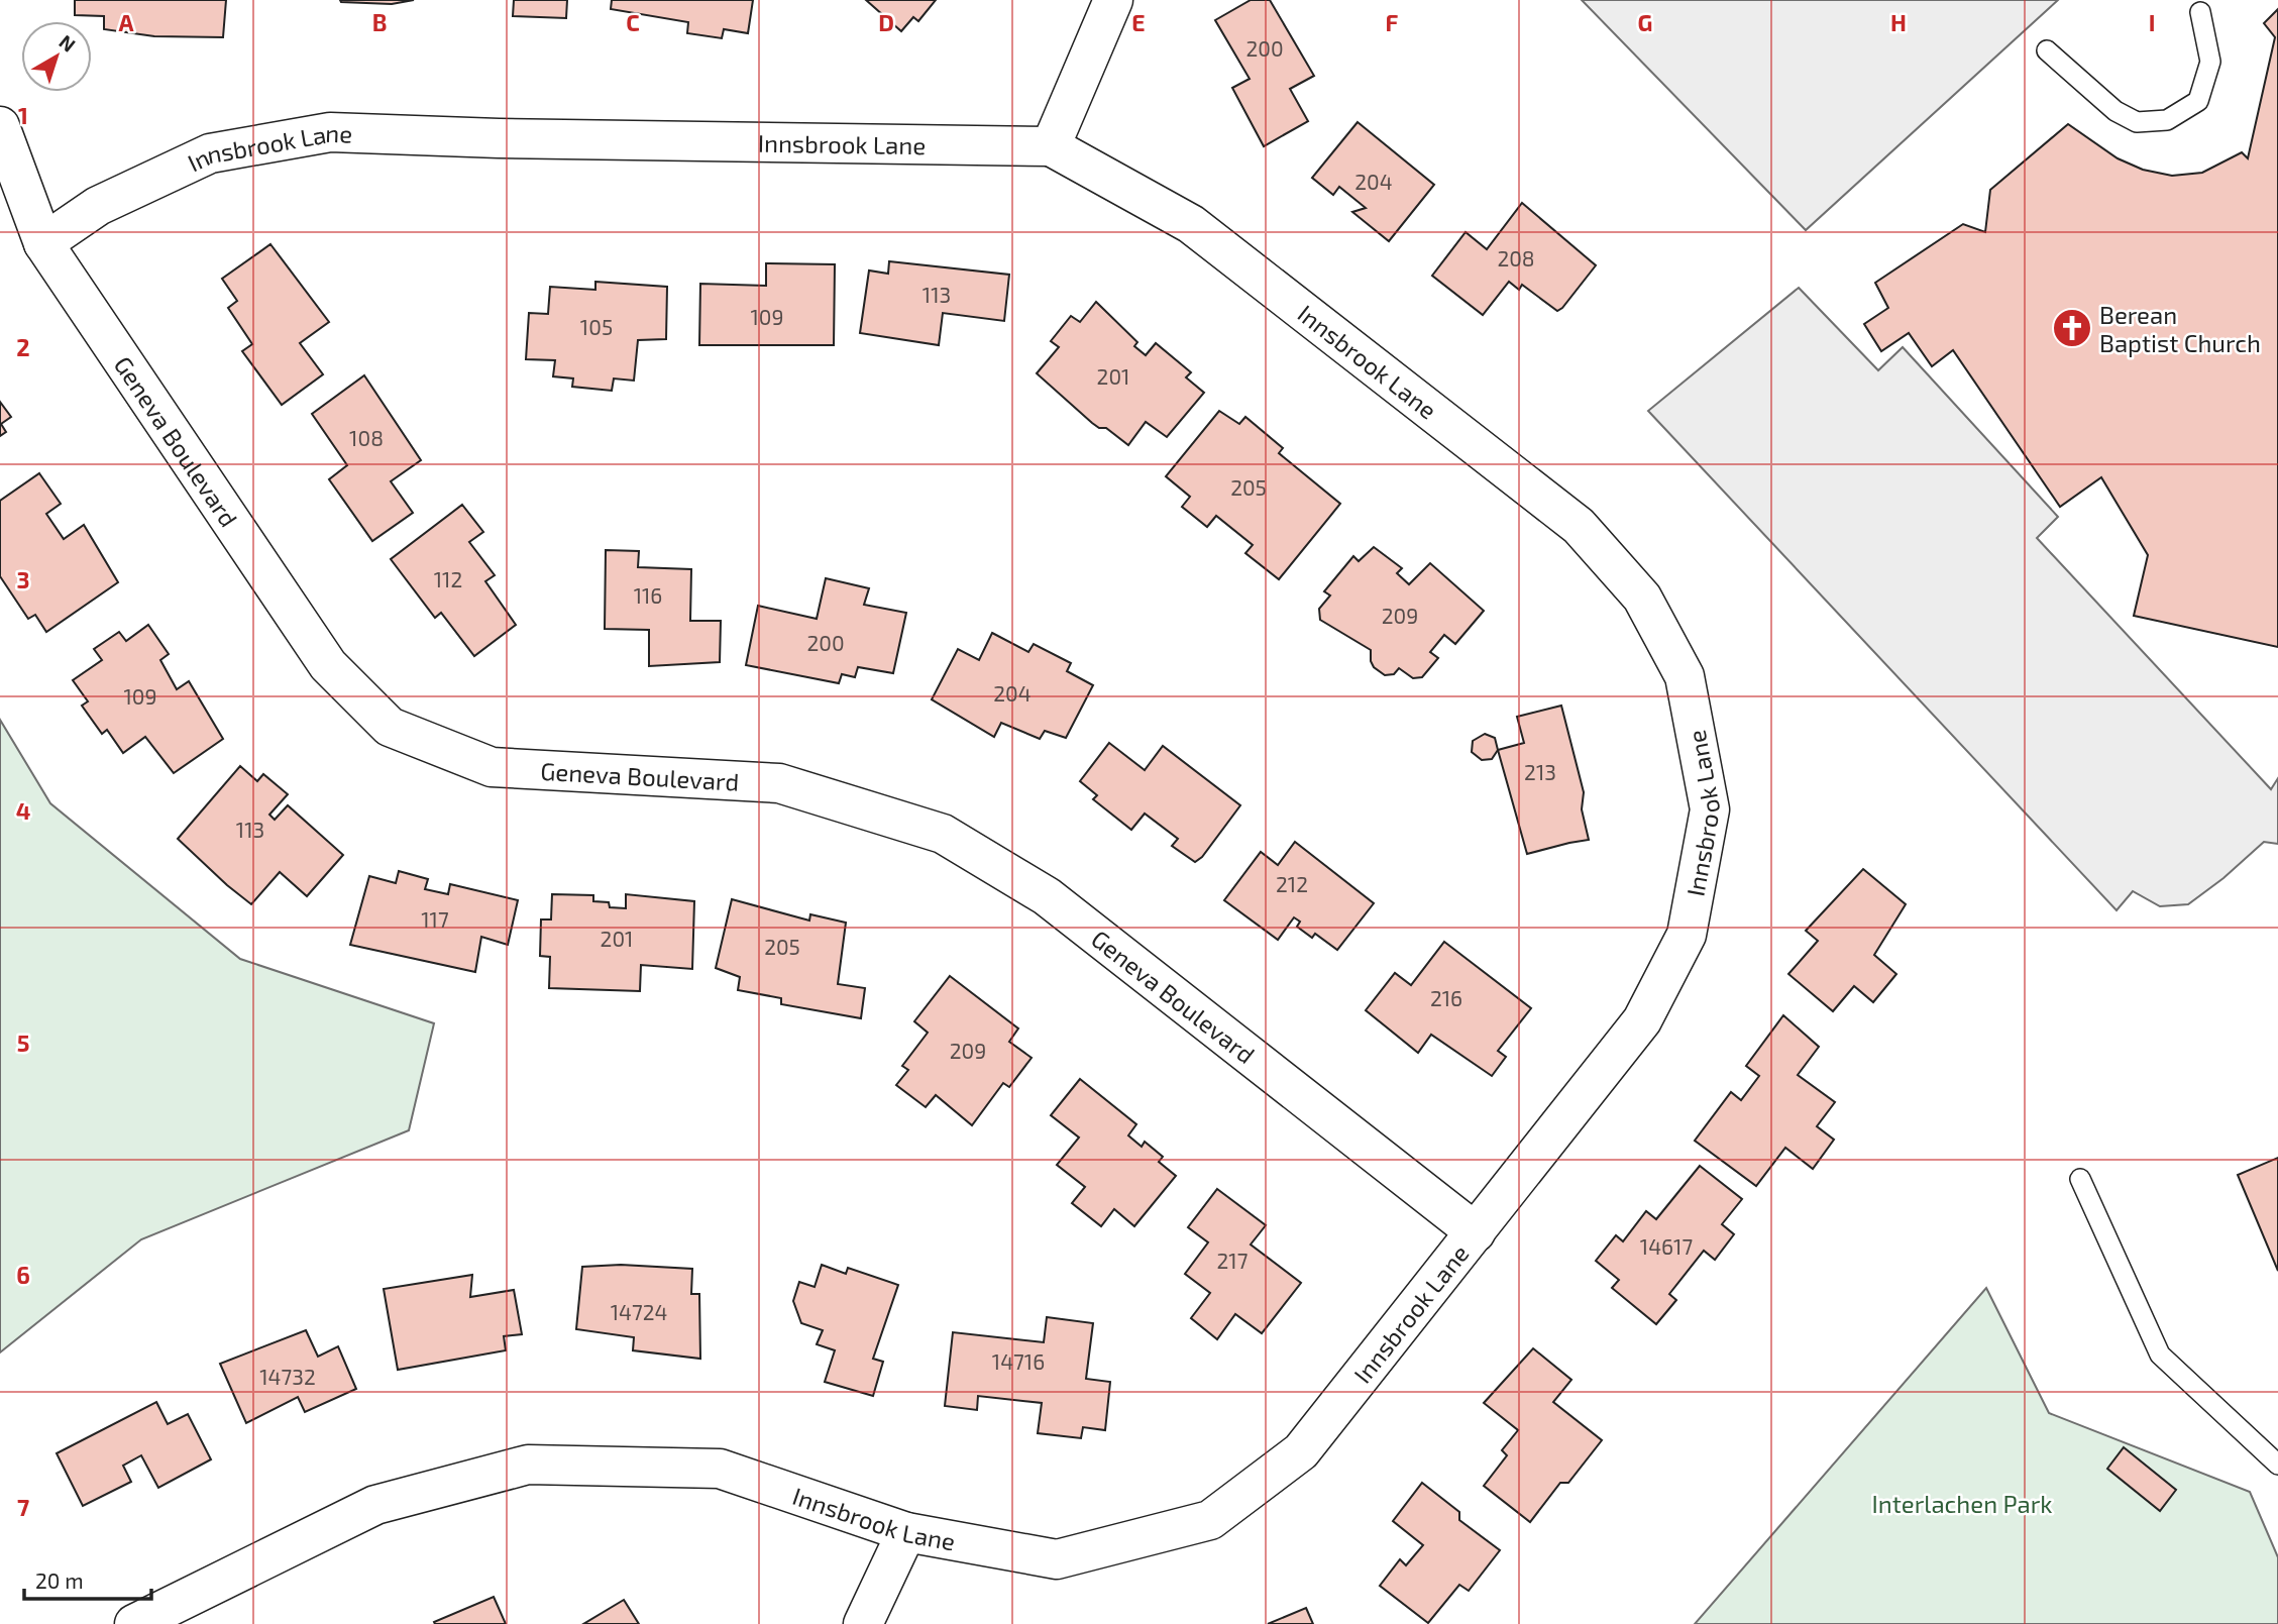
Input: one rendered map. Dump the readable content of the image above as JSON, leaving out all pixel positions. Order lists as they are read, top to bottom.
{
  "streets": {
    "street": ["Innsbrook Lane", "Geneva Boulevard"]
  },
  "crossings": [
    ["Innsbrook Lane", "Geneva Boulevard"]
  ],
  "parks": ["Interlachen Park"],
  "places": {
    "church": ["Berean Baptist Church"]
  },
  "house_numbers": [
    "200",
    "204",
    "208",
    "113",
    "109",
    "105",
    "201",
    "108",
    "205",
    "112",
    "116",
    "209",
    "200",
    "204",
    "109",
    "213",
    "113",
    "212",
    "117",
    "201",
    "205",
    "216",
    "209",
    "14617",
    "217",
    "14724",
    "14716",
    "14732"
  ],
  "scale_bar": "20 m",
  "north": "top right",
  "grid": {
    "columns": [
      "A",
      "B",
      "C",
      "D",
      "E",
      "F",
      "G",
      "H",
      "I"
    ],
    "rows": [
      "1",
      "2",
      "3",
      "4",
      "5",
      "6",
      "7"
    ]
  }
}
